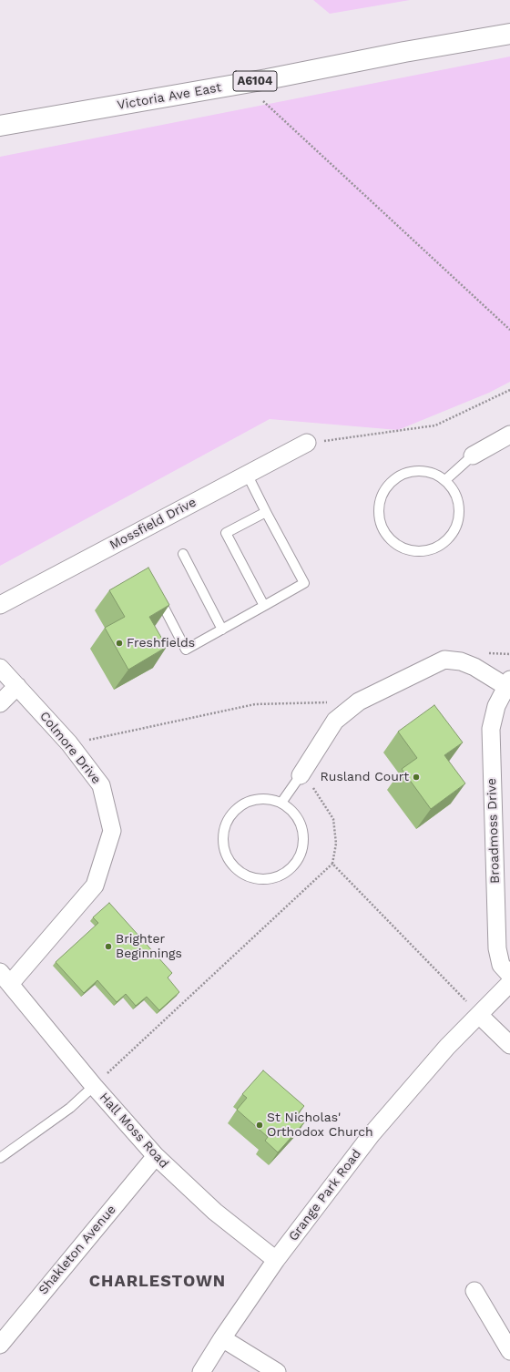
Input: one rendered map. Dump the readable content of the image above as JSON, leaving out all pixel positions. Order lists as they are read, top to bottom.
{
  "streets": {
    "main road": ["A6104", "Victoria Ave East"],
    "street": [
      "Mossfield Drive",
      "Colmore Drive",
      "Broadmoss Drive",
      "Hall Moss Road",
      "Grange Park Road",
      "Shakleton Avenue"
    ]
  },
  "crossings": [
    ["Colmore Drive", "Hall Moss Road"],
    ["Hall Moss Road", "Grange Park Road"],
    ["Hall Moss Road", "Shakleton Avenue"]
  ],
  "districts": ["CHARLESTOWN"],
  "places": [
    "Freshfields",
    "Rusland Court",
    "Brighter Beginnings",
    "St Nicholas' Orthodox Church"
  ]
}
